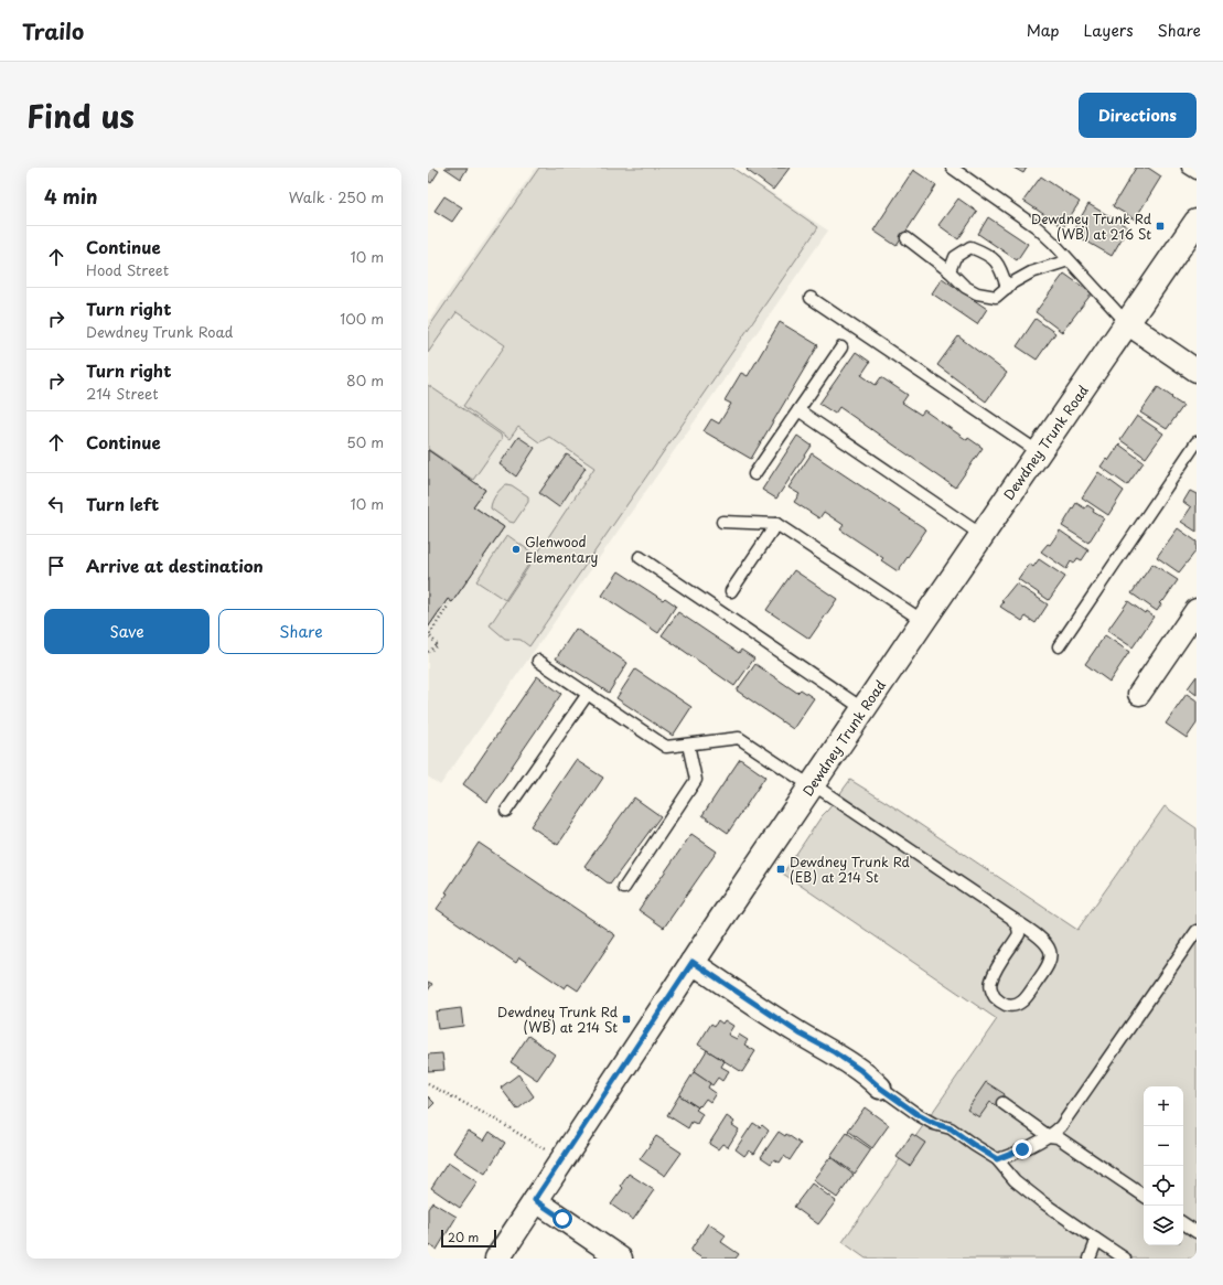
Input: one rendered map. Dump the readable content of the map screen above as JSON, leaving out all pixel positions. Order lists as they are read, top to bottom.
{
  "streets": {
    "main road": ["Dewdney Trunk Road"]
  },
  "places": {
    "transit": ["Dewdney Trunk Rd (WB) at 216 St", "Dewdney Trunk Rd (EB) at 214 St", "Dewdney Trunk Rd (WB) at 214 St"],
    "other": ["Glenwood Elementary"]
  },
  "scale_bar": "20 m",
  "page": {
    "header": "Trailo",
    "nav": ["Map", "Layers", "Share"],
    "title": "Find us",
    "buttons": [
      "Directions",
      ["Save", "Share"]
    ],
    "heading": ["4 min", "Walk · 250 m"],
    "list": [
      ["Continue", "Hood Street", "10 m"],
      ["Turn right", "Dewdney Trunk Road", "100 m"],
      ["Turn right", "214 Street", "80 m"],
      ["Continue", "50 m"],
      ["Turn left", "10 m"],
      "Arrive at destination"
    ],
    "map_buttons": ["+", "−"],
    "scale": "20 m"
  }
}
